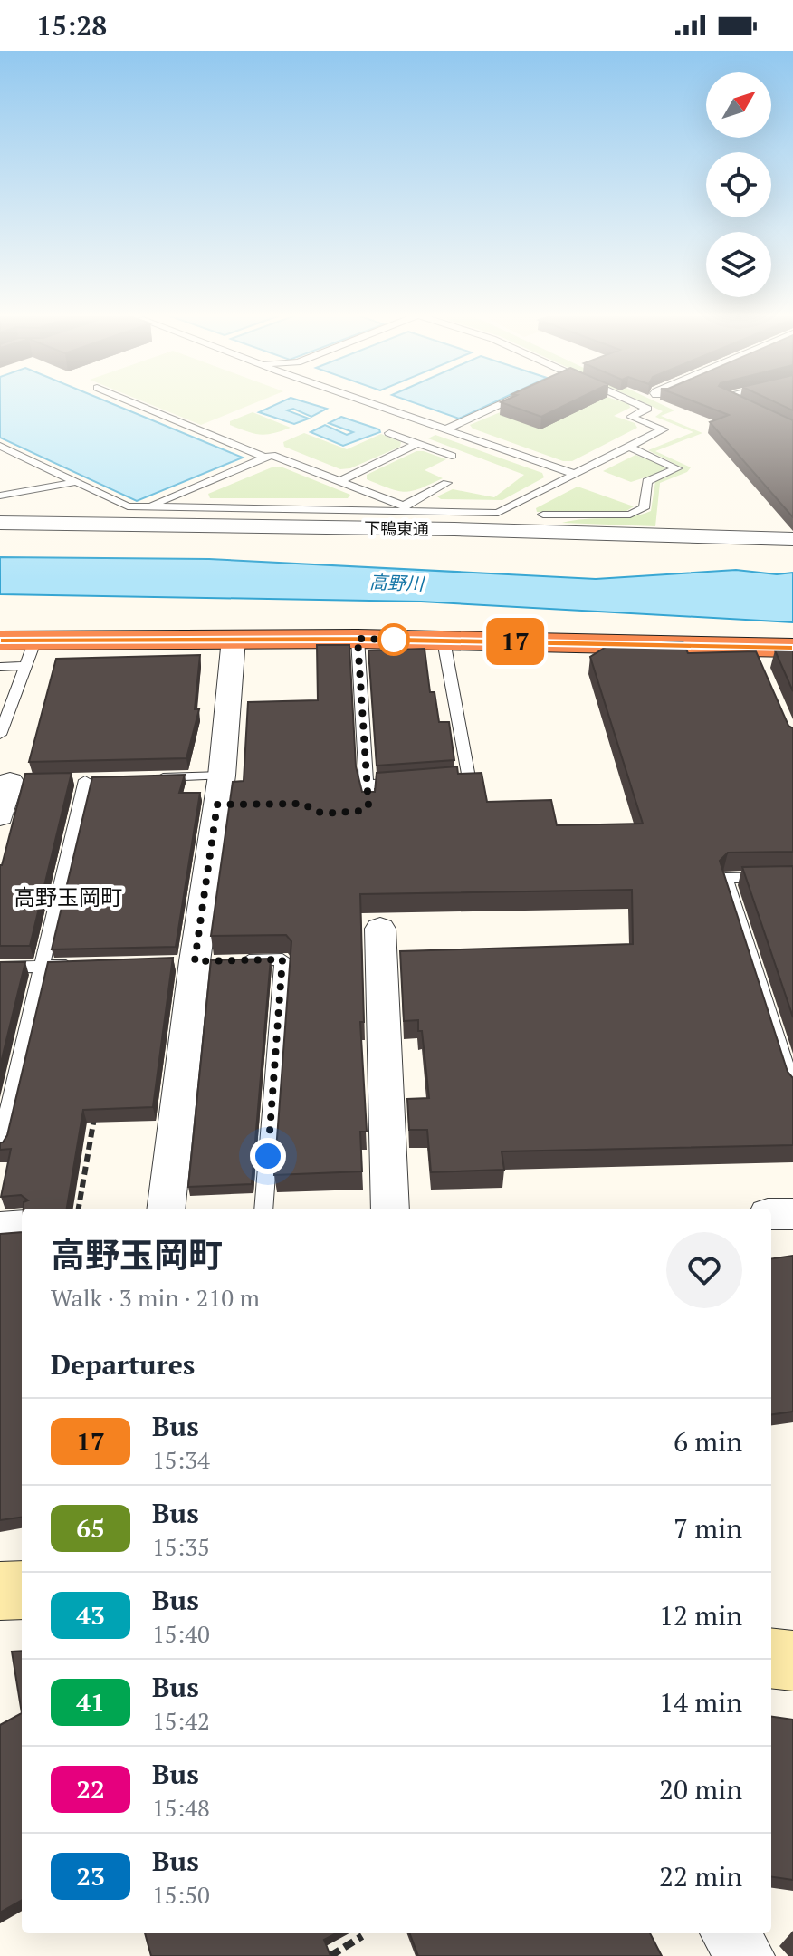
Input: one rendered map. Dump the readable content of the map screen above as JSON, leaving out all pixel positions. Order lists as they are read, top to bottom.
{
  "streets": {
    "street": ["下鴨東通"]
  },
  "districts": ["高野玉岡町"],
  "water": ["高野川"],
  "lines": ["bus line 17"],
  "north": "top right",
  "page": {
    "status": "15:28",
    "on_map": "17",
    "heading": [
      ["高野玉岡町", "Walk · 3 min · 210 m"],
      "Departures"
    ],
    "list": [
      {
        "mark": "17",
        "name": "Bus",
        "note": "15:34",
        "value": "6 min"
      },
      {
        "mark": "65",
        "name": "Bus",
        "note": "15:35",
        "value": "7 min"
      },
      {
        "mark": "43",
        "name": "Bus",
        "note": "15:40",
        "value": "12 min"
      },
      {
        "mark": "41",
        "name": "Bus",
        "note": "15:42",
        "value": "14 min"
      },
      {
        "mark": "22",
        "name": "Bus",
        "note": "15:48",
        "value": "20 min"
      },
      {
        "mark": "23",
        "name": "Bus",
        "note": "15:50",
        "value": "22 min"
      }
    ]
  }
}
